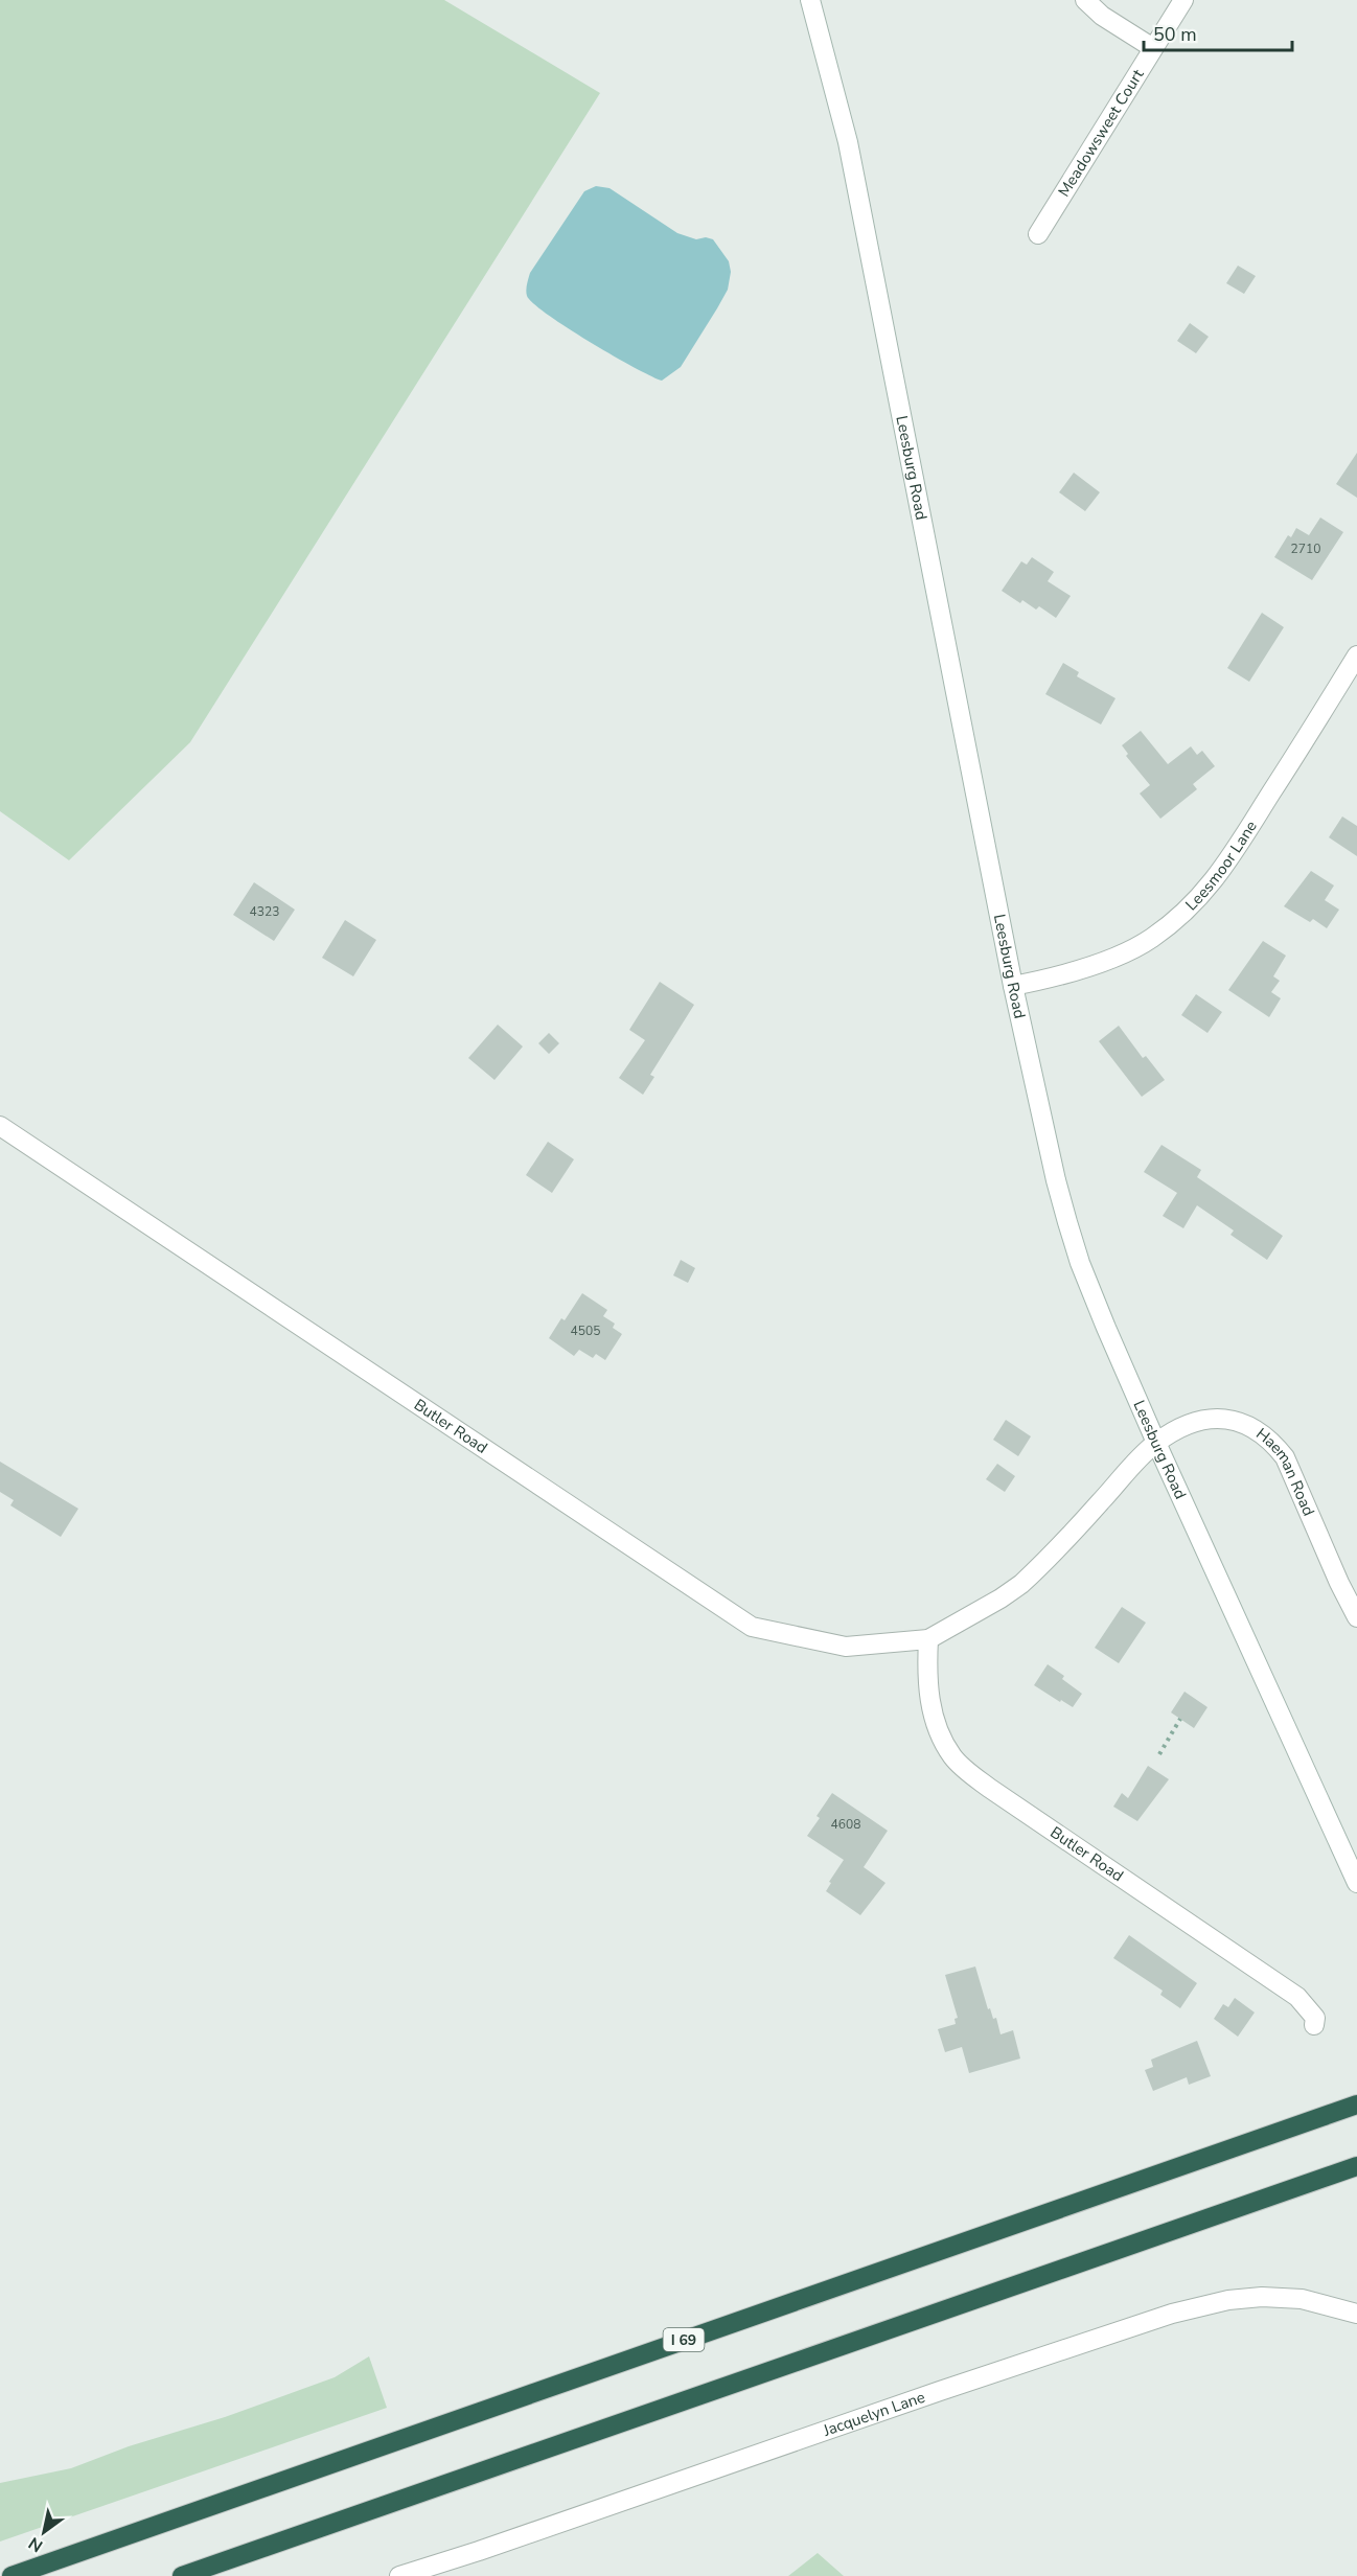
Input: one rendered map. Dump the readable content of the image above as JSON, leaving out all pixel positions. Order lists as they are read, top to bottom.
{
  "streets": {
    "highway": ["I 69"],
    "street": [
      "Meadowsweet Court",
      "Leesburg Road",
      "Leesmoor Lane",
      "Butler Road",
      "Haeman Road",
      "Jacquelyn Lane"
    ]
  },
  "crossings": [
    ["Leesburg Road", "Leesmoor Lane"],
    ["Leesburg Road", "Butler Road"],
    ["Leesburg Road", "Haeman Road"],
    ["Butler Road", "Haeman Road"]
  ],
  "house_numbers": [
    "2710",
    "4323",
    "4505",
    "4608"
  ],
  "scale_bar": "50 m",
  "north": "bottom left"
}
